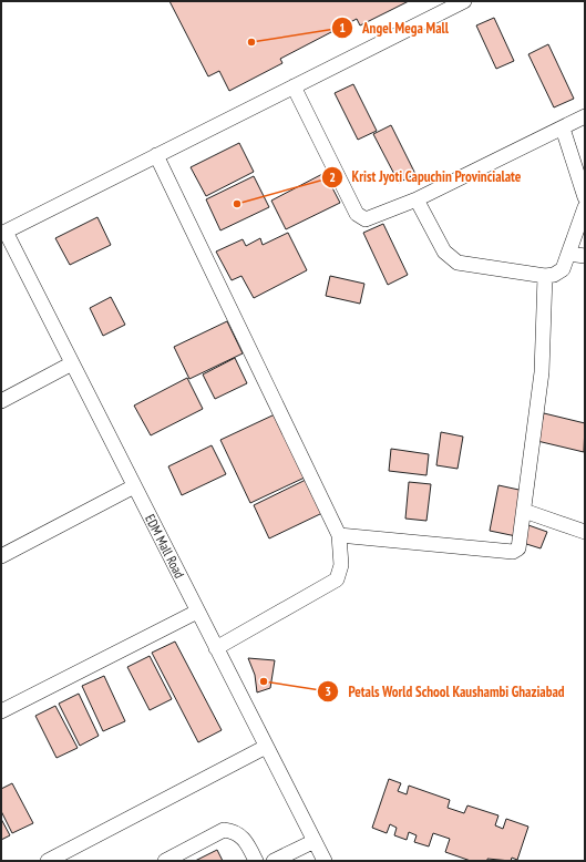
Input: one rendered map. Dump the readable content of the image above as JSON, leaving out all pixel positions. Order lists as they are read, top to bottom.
{
  "streets": {
    "street": ["EDM Mall Road"]
  },
  "places": ["Angel Mega Mall", "Krist Jyoti Capuchin Provincialate", "Petals World School Kaushambi Ghaziabad"]
}
